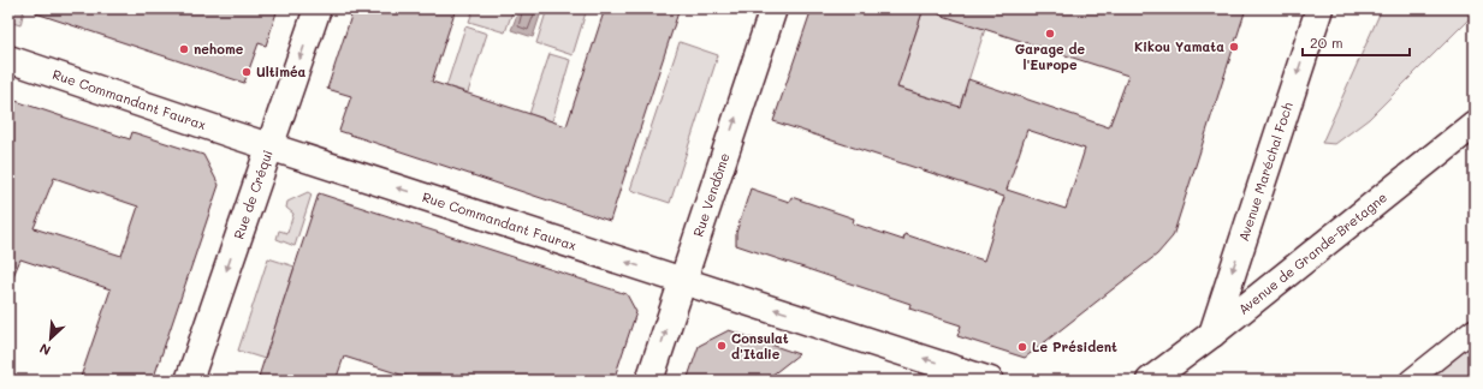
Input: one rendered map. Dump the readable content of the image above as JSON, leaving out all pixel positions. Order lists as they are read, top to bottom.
{
  "streets": {
    "street": [
      "Rue Commandant Faurax",
      "Avenue Maréchal Foch",
      "Rue de Créqui",
      "Rue Vendôme",
      "Avenue de Grande-Bretagne"
    ]
  },
  "crossings": [
    ["Rue Commandant Faurax", "Rue de Créqui"],
    ["Rue Commandant Faurax", "Rue Vendôme"],
    ["Avenue Maréchal Foch", "Avenue de Grande-Bretagne"]
  ],
  "one_way": [
    "Rue Commandant Faurax",
    "Avenue Maréchal Foch",
    "Rue de Créqui",
    "Rue Vendôme"
  ],
  "places": [
    "Garage de l'Europe",
    "Kikou Yamata",
    "nehome",
    "Ultiméa",
    "Consulat d'Italie",
    "Le Président"
  ],
  "scale_bar": "20 m",
  "north": "bottom left"
}
